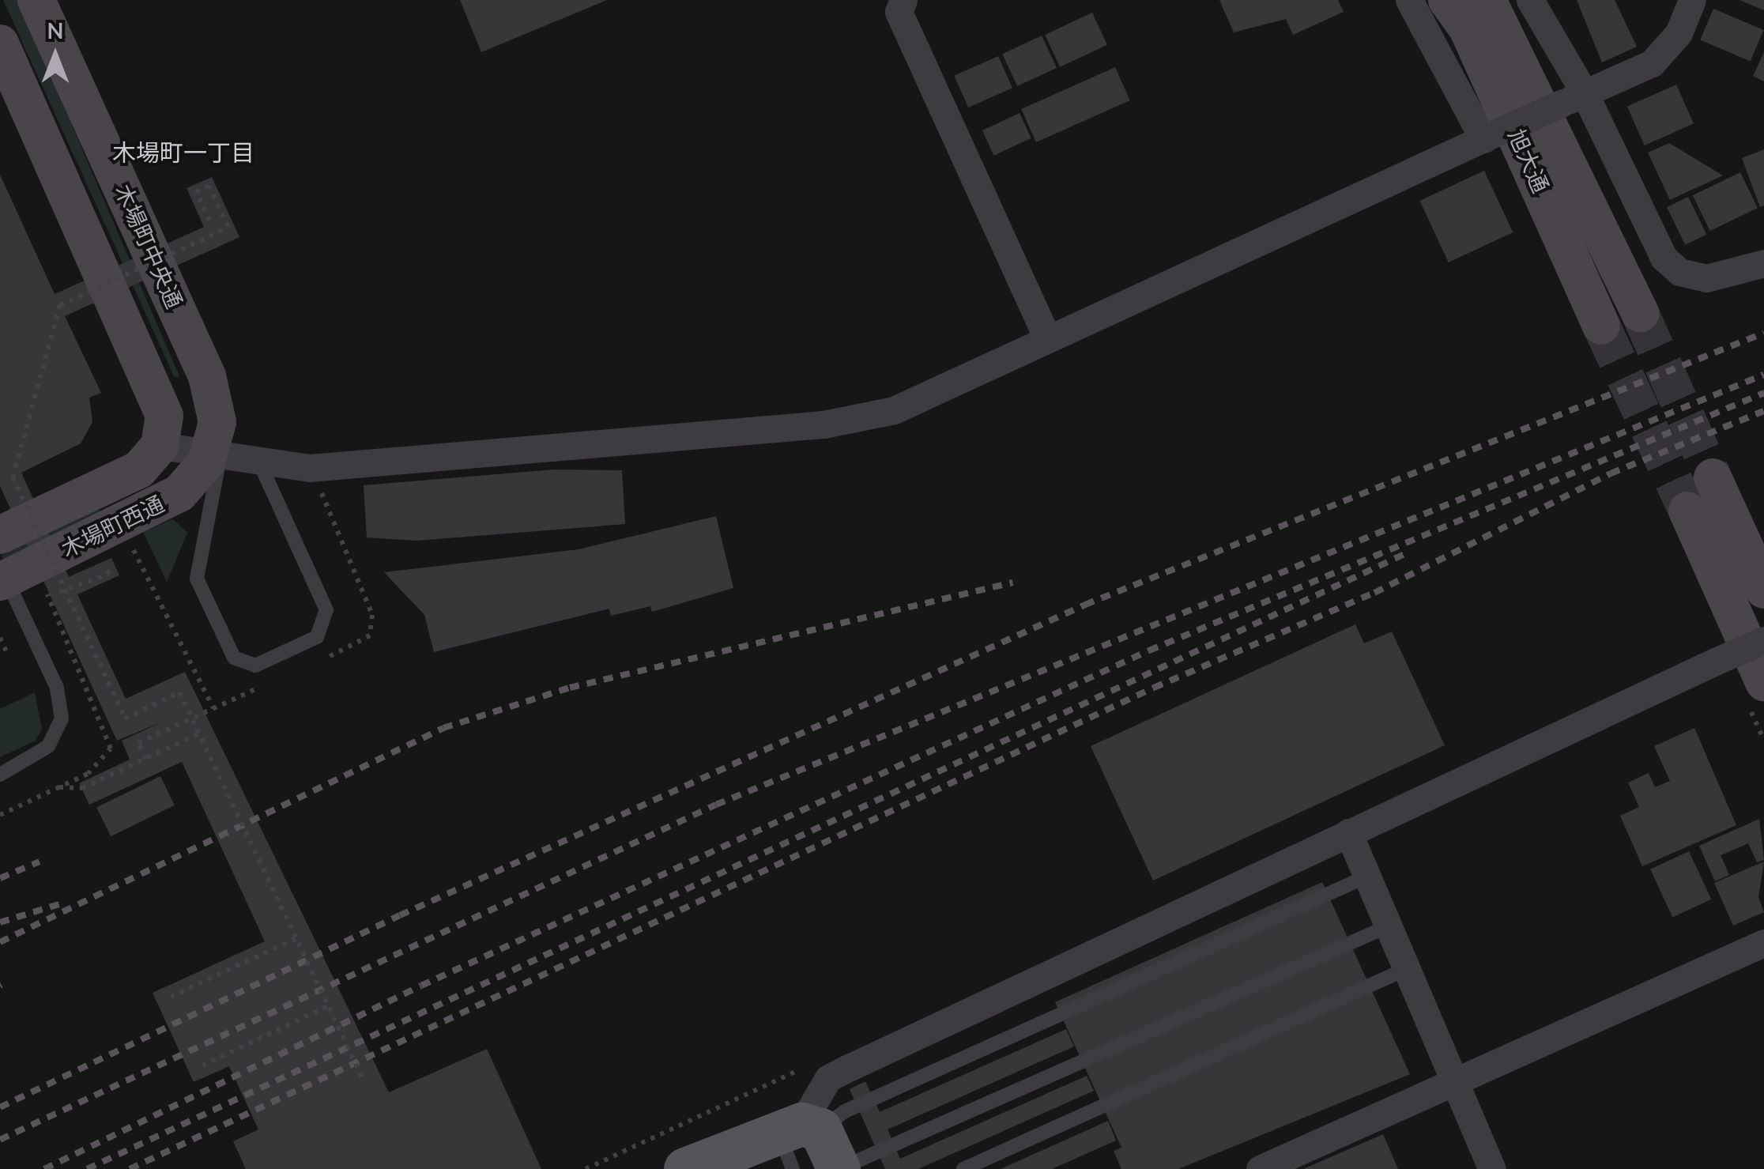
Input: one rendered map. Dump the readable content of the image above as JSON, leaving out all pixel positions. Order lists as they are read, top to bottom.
{
  "streets": {
    "street": ["旭大通", "木場町中央通", "木場町西通"]
  },
  "crossings": [
    ["木場町中央通", "木場町西通"]
  ],
  "districts": ["木場町一丁目"],
  "north": "top"
}
